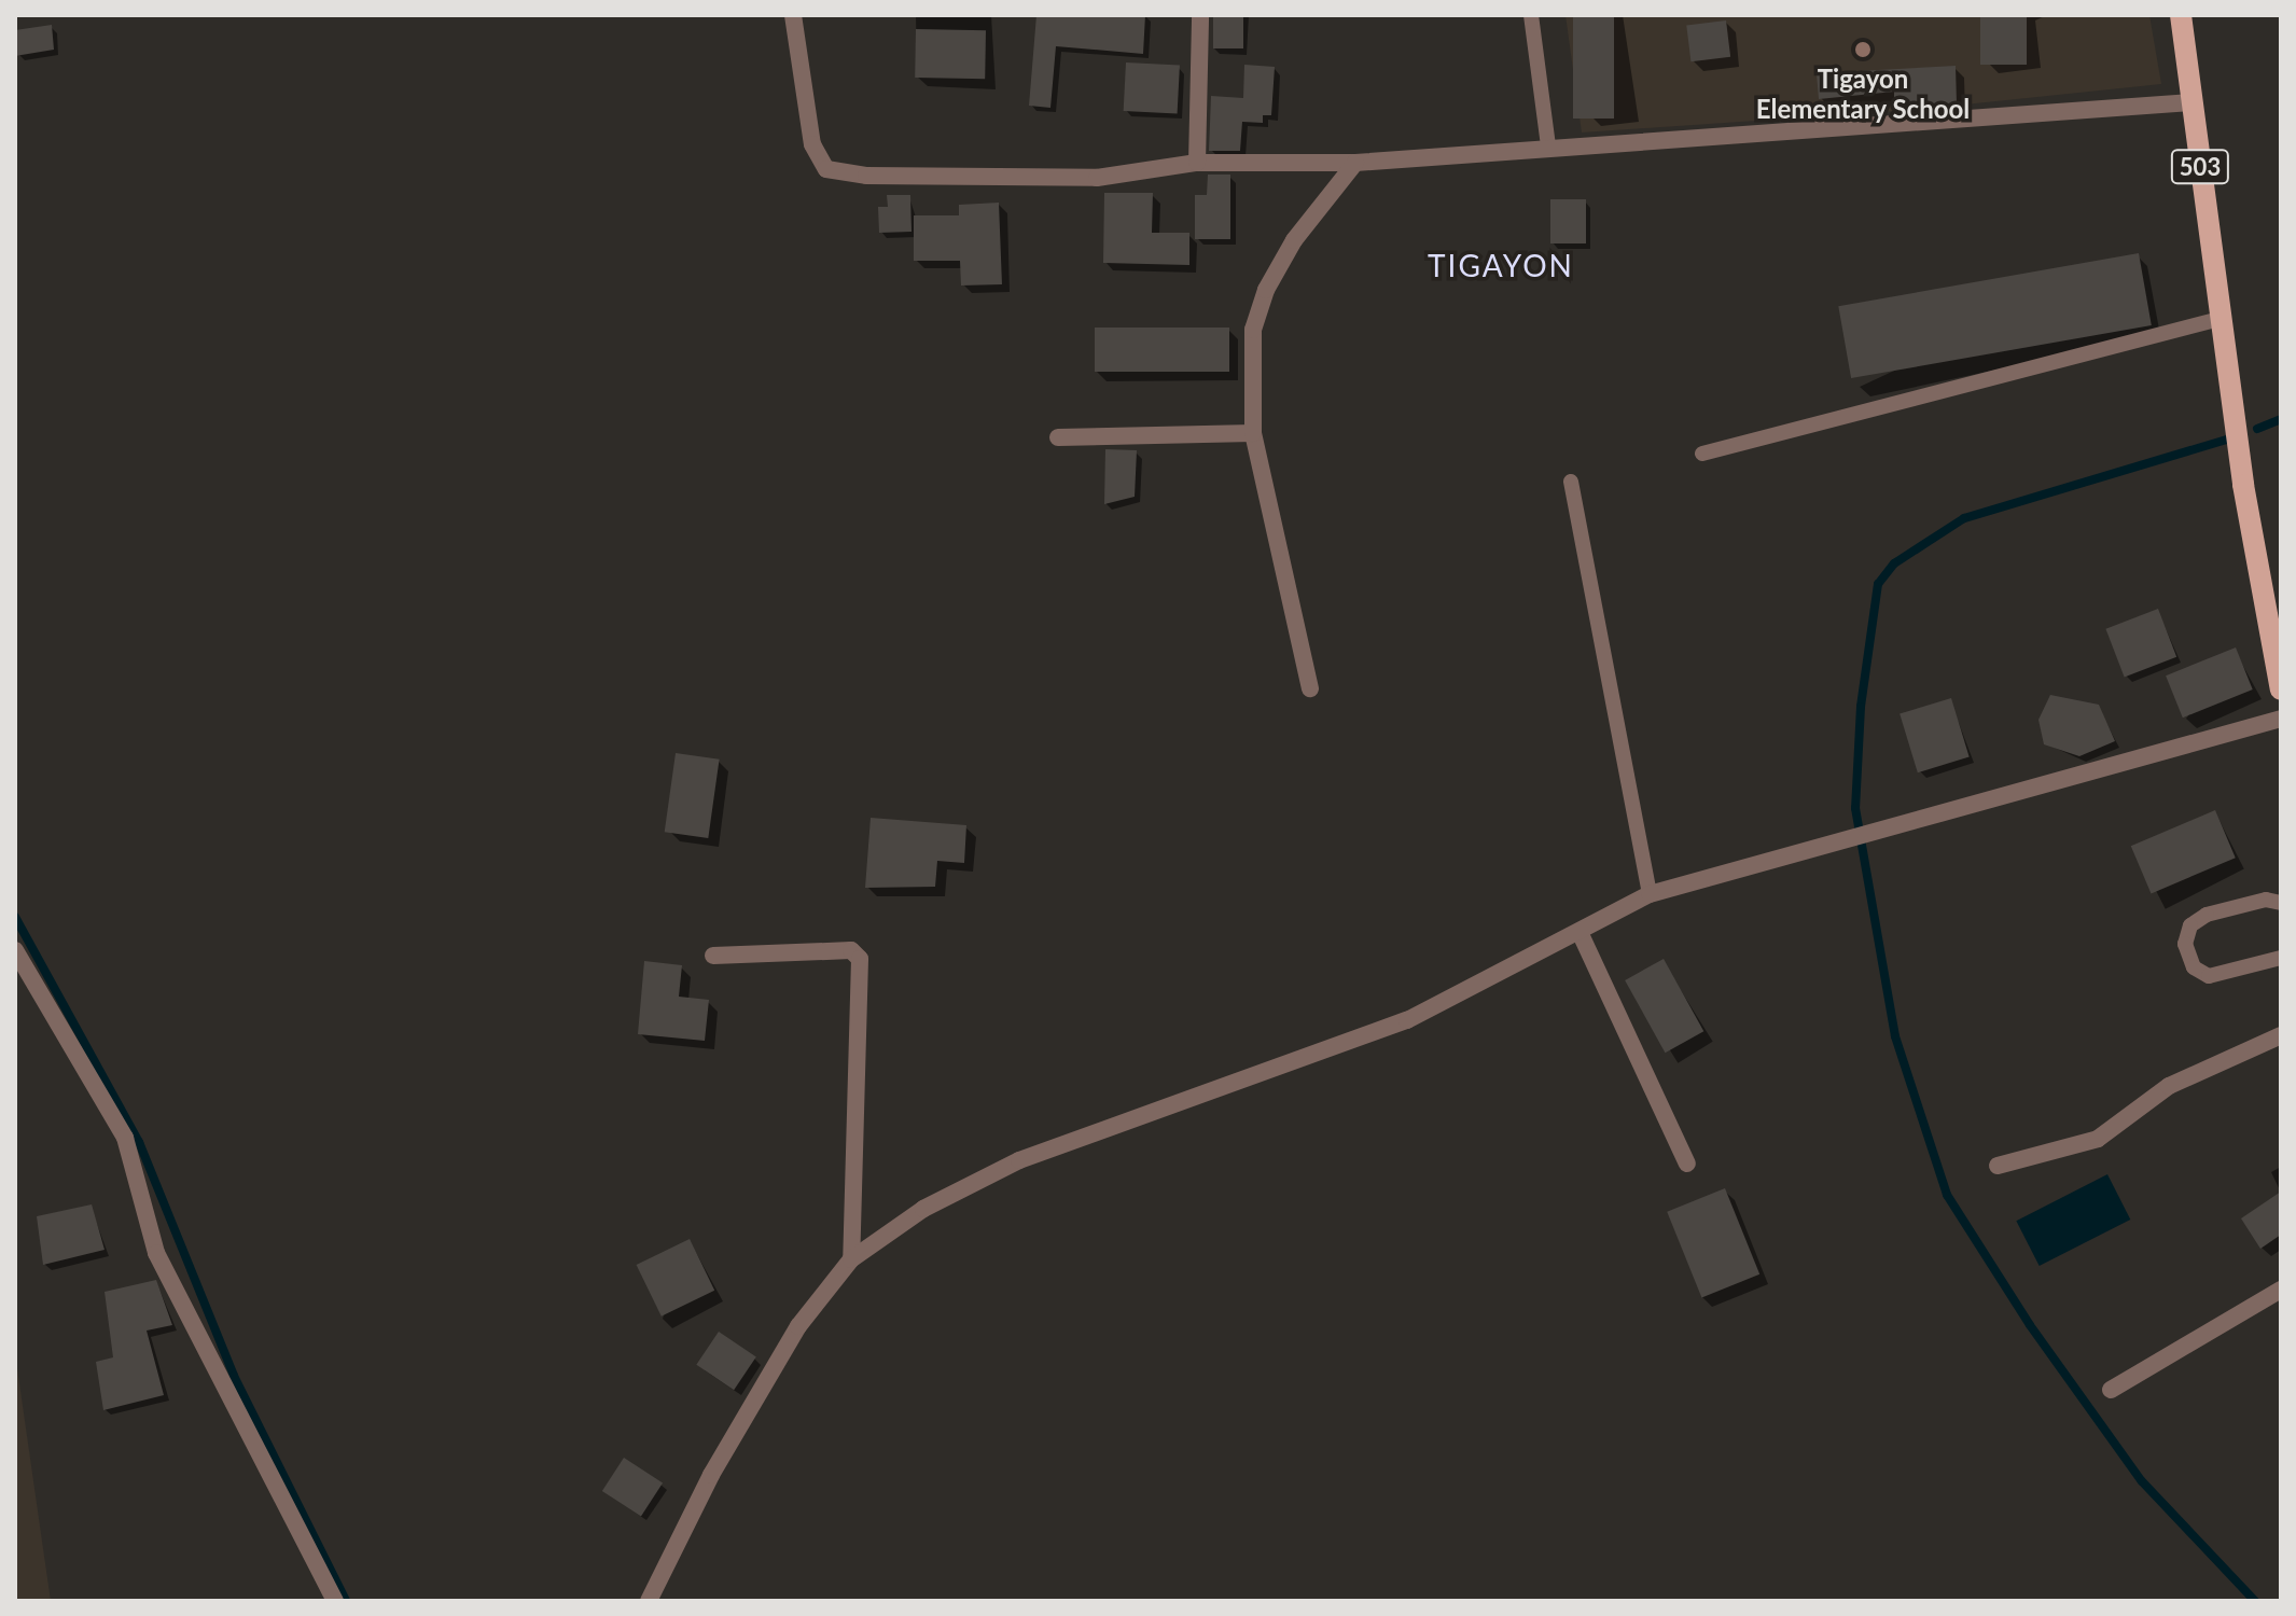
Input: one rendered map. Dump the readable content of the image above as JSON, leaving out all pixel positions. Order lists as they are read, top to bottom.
{
  "streets": {
    "main road": ["503"]
  },
  "districts": ["TIGAYON"],
  "places": ["Tigayon Elementary School"]
}
